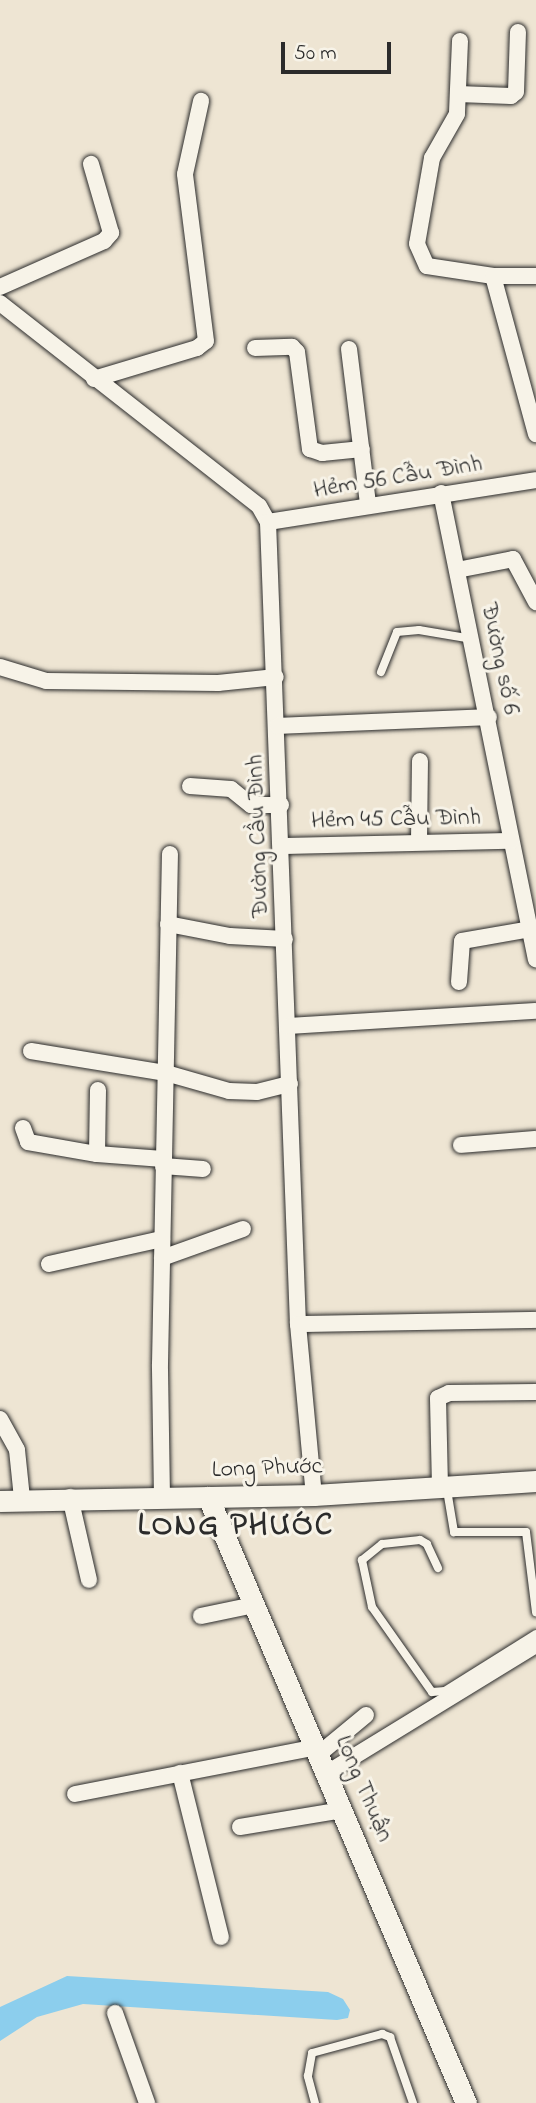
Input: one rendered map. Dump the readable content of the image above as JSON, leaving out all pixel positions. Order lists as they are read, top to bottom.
{
  "streets": {
    "street": [
      "Hẻm 56 Cẫu Đình",
      "Đường số 6",
      "Hẻm 45 Cẫu Đình",
      "Đường Cầu Đình",
      "Long Phước",
      "Long Thuận"
    ]
  },
  "crossings": [
    ["Hẻm 56 Cẫu Đình", "Đường số 6"],
    ["Hẻm 56 Cẫu Đình", "Đường Cầu Đình"],
    ["Đường số 6", "Hẻm 45 Cẫu Đình"],
    ["Hẻm 45 Cẫu Đình", "Đường Cầu Đình"],
    ["Đường Cầu Đình", "Long Phước"],
    ["Long Phước", "Long Thuận"]
  ],
  "districts": ["LONG PHƯỚC"],
  "scale_bar": "50 m"
}
